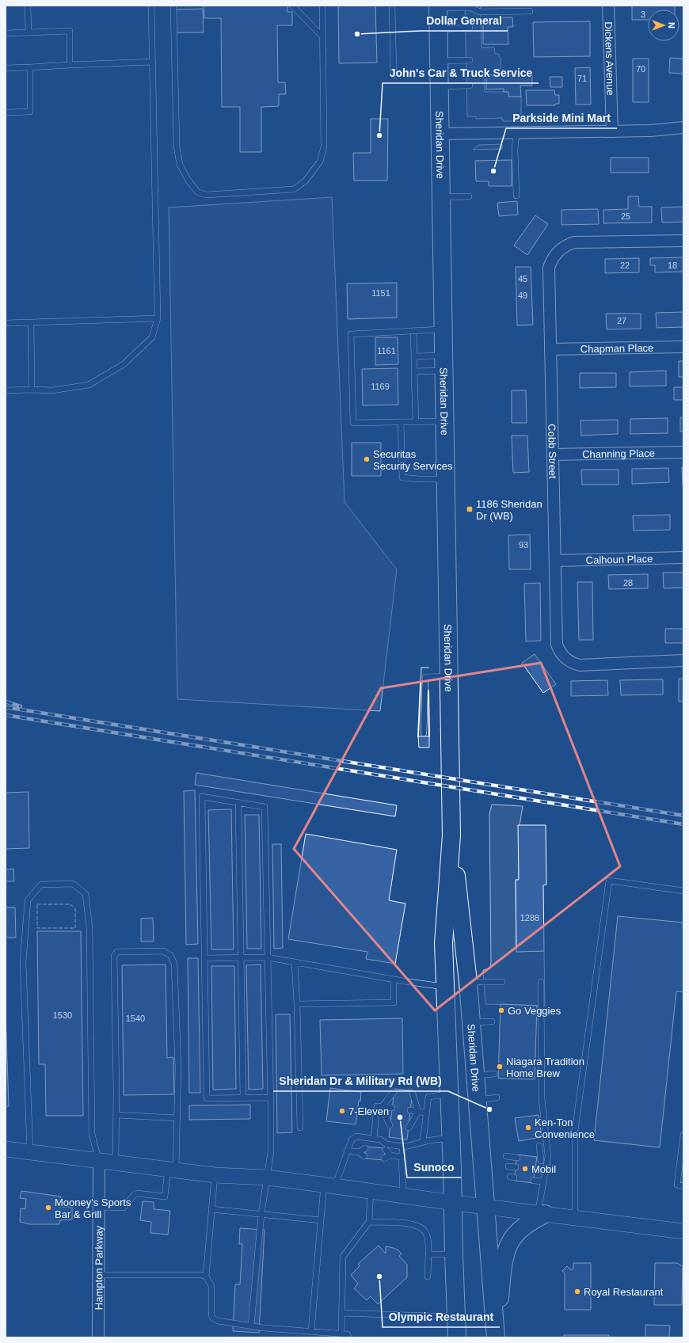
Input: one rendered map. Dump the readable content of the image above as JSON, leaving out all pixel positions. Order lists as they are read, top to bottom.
{
  "streets": {
    "main road": ["Sheridan Drive"],
    "street": [
      "Dickens Avenue",
      "Chapman Place",
      "Cobb Street",
      "Channing Place",
      "Calhoun Place",
      "Hampton Parkway"
    ]
  },
  "crossings": [
    ["Chapman Place", "Cobb Street"],
    ["Cobb Street", "Channing Place"],
    ["Cobb Street", "Calhoun Place"]
  ],
  "places": {
    "other": [
      "Dollar General",
      "John's Car & Truck Service",
      "Parkside Mini Mart",
      "Securitas Security Services",
      "Go Veggies",
      "Niagara Tradition Home Brew",
      "Sheridan Dr & Military Rd (WB)",
      "7-Eleven",
      "Sunoco",
      "Ken-Ton Convenience",
      "Mobil",
      "Mooney's Sports Bar & Grill",
      "Olympic Restaurant",
      "Royal Restaurant"
    ],
    "transit": ["1186 Sheridan Dr (WB)"]
  },
  "house_numbers": [
    "3",
    "70",
    "71",
    "25",
    "22",
    "18",
    "45",
    "1151",
    "49",
    "27",
    "1161",
    "1169",
    "93",
    "28",
    "1288",
    "1530",
    "1540"
  ],
  "north": "right"
}
